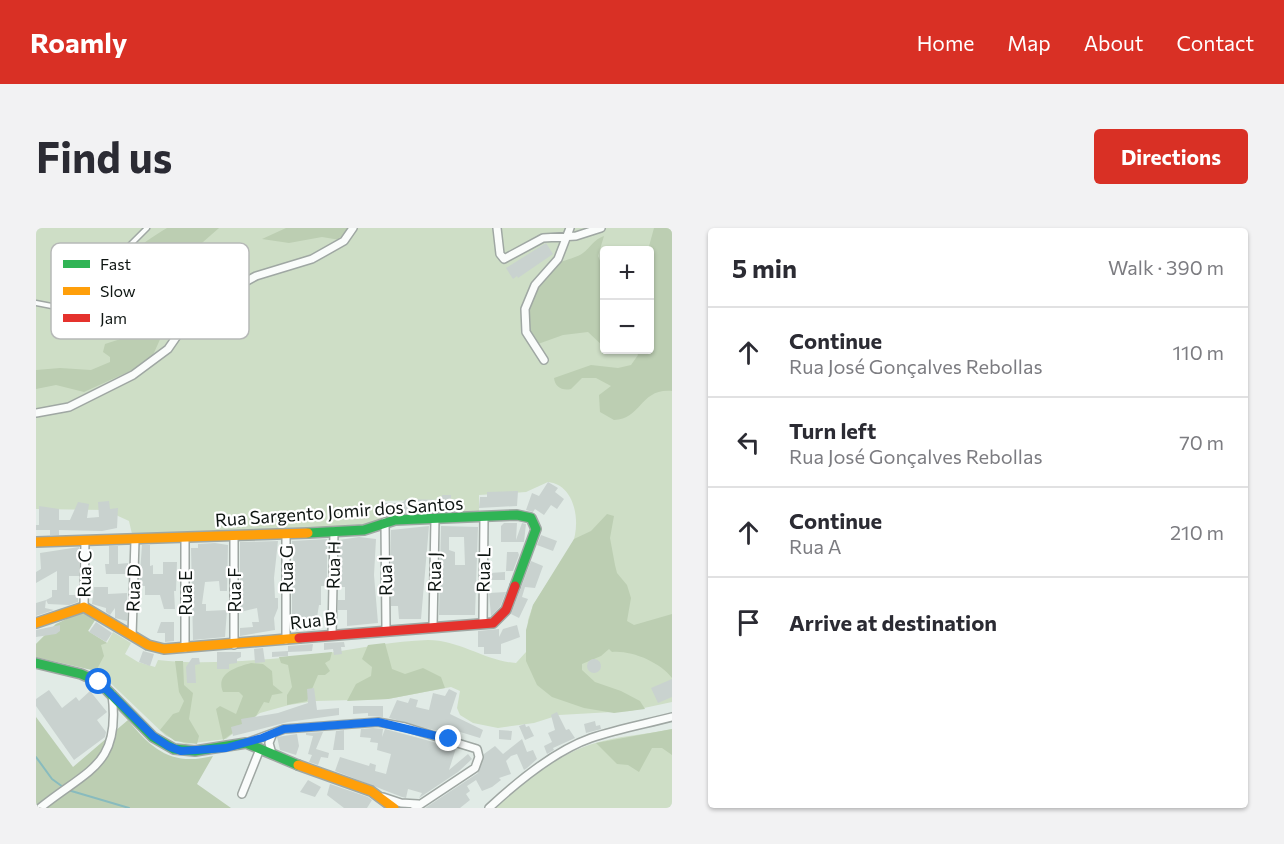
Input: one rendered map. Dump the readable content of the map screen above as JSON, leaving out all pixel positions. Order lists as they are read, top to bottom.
{
  "streets": {
    "street": [
      "Rua Sargento Jomir dos Santos",
      "Rua H",
      "Rua G",
      "Rua L",
      "Rua J",
      "Rua C",
      "Rua I",
      "Rua D",
      "Rua F",
      "Rua E",
      "Rua B"
    ]
  },
  "crossings": [
    ["Rua Sargento Jomir dos Santos", "Rua H"],
    ["Rua Sargento Jomir dos Santos", "Rua G"],
    ["Rua Sargento Jomir dos Santos", "Rua L"],
    ["Rua Sargento Jomir dos Santos", "Rua J"],
    ["Rua Sargento Jomir dos Santos", "Rua C"],
    ["Rua Sargento Jomir dos Santos", "Rua I"],
    ["Rua Sargento Jomir dos Santos", "Rua D"],
    ["Rua Sargento Jomir dos Santos", "Rua F"],
    ["Rua Sargento Jomir dos Santos", "Rua E"],
    ["Rua Sargento Jomir dos Santos", "Rua B"],
    ["Rua H", "Rua B"],
    ["Rua G", "Rua B"],
    ["Rua L", "Rua B"],
    ["Rua J", "Rua B"],
    ["Rua C", "Rua B"],
    ["Rua I", "Rua B"],
    ["Rua D", "Rua B"],
    ["Rua F", "Rua B"],
    ["Rua E", "Rua B"]
  ],
  "legend": ["Fast", "Slow", "Jam"],
  "page": {
    "header": "Roamly",
    "nav": [
      "Home",
      "Map",
      "About",
      "Contact"
    ],
    "buttons": "Directions",
    "title": "Find us",
    "heading": ["5 min", "Walk · 390 m"],
    "map_buttons": ["+", "−"],
    "list": [
      ["Continue", "Rua José Gonçalves Rebollas", "110 m"],
      ["Turn left", "Rua José Gonçalves Rebollas", "70 m"],
      ["Continue", "Rua A", "210 m"],
      "Arrive at destination"
    ]
  }
}
